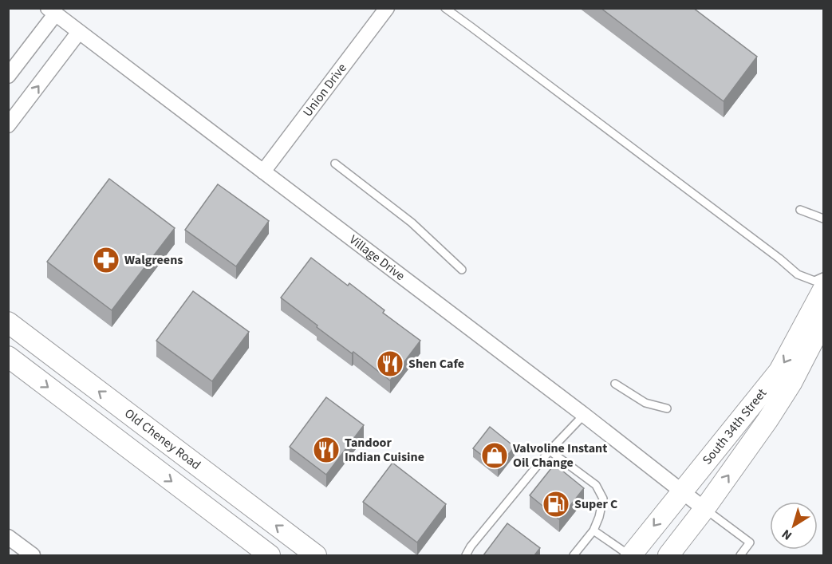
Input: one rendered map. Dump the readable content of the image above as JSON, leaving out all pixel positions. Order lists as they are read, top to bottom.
{
  "streets": {
    "main road": ["South 34th Street", "Old Cheney Road"],
    "street": ["Union Drive", "Village Drive"]
  },
  "crossings": [
    ["Union Drive", "Village Drive"],
    ["Village Drive", "South 34th Street"]
  ],
  "places": {
    "pharmacy": ["Walgreens"],
    "restaurant": ["Shen Cafe", "Tandoor Indian Cuisine"],
    "shop": ["Valvoline Instant Oil Change"],
    "fuel station": ["Super C"]
  },
  "north": "bottom left"
}
